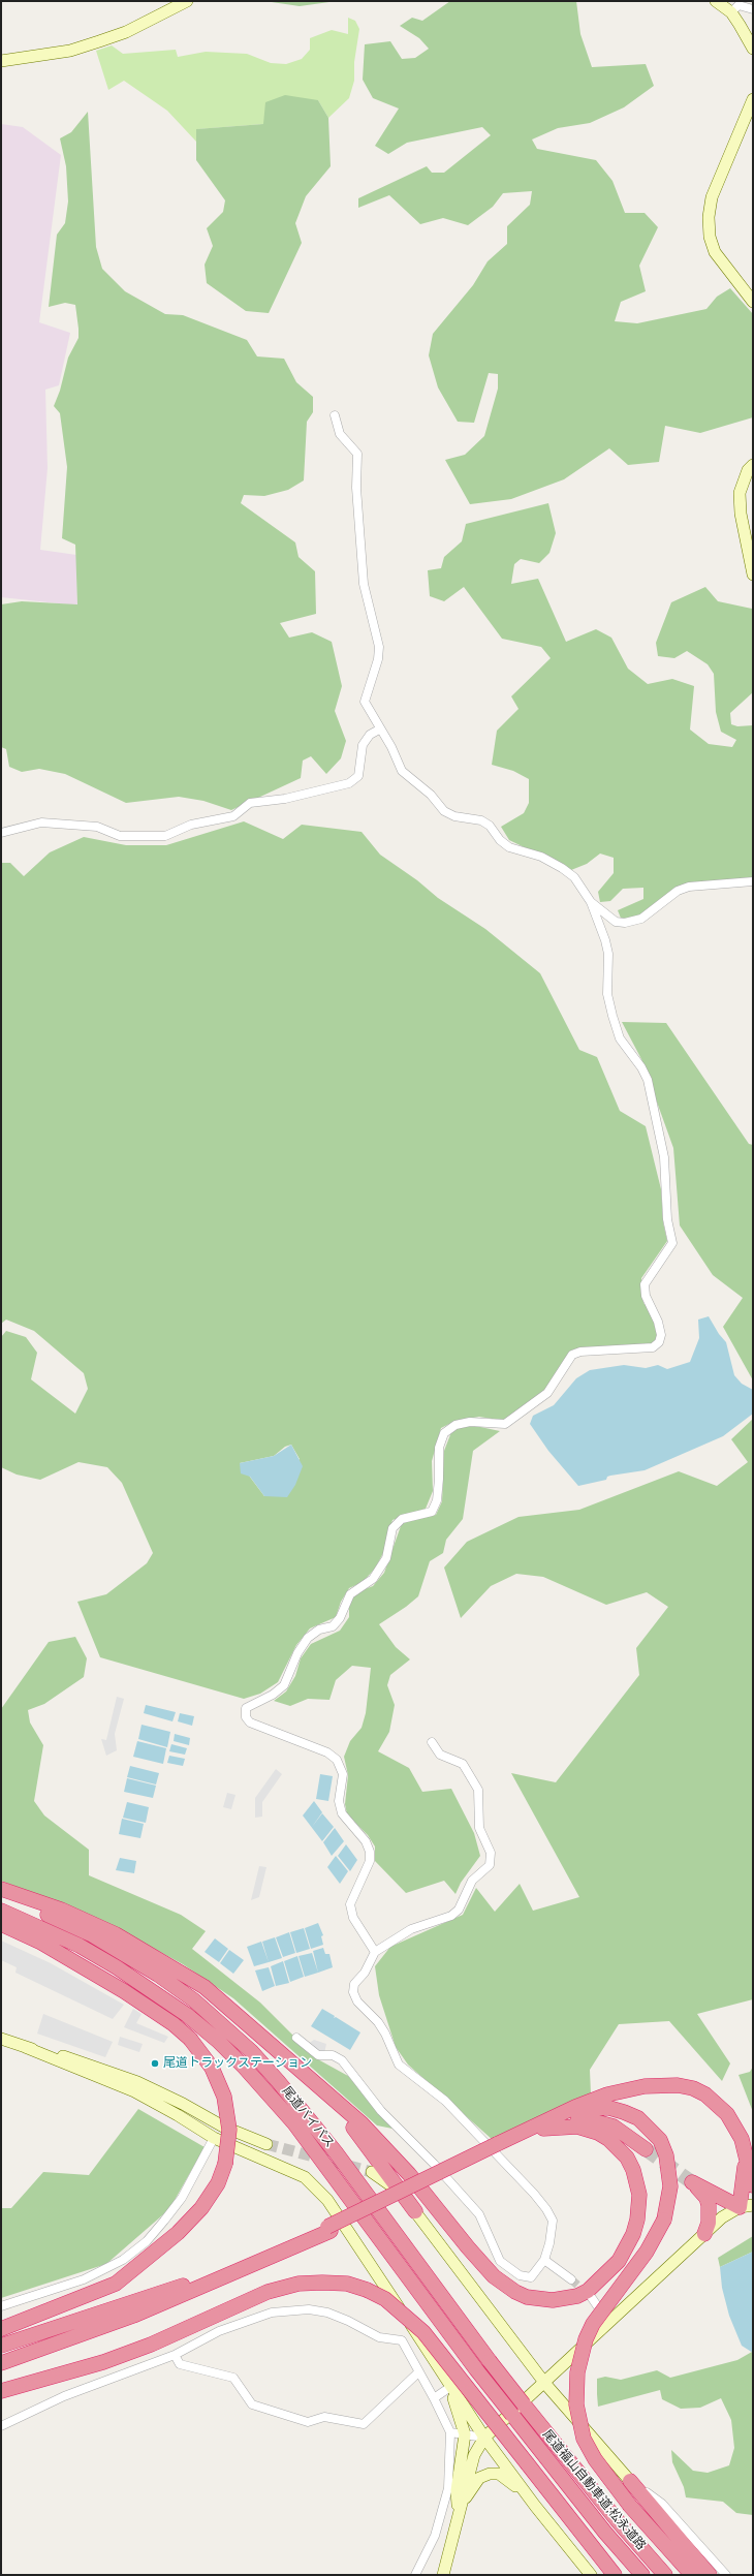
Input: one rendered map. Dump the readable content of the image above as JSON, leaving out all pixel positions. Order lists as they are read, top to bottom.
{
  "streets": {
    "highway": ["尾道バイパス", "尾道福山自動車道;松永道路"]
  },
  "crossings": [
    ["尾道バイパス", "尾道福山自動車道;松永道路"]
  ],
  "places": ["尾道トラックステーション"]
}
